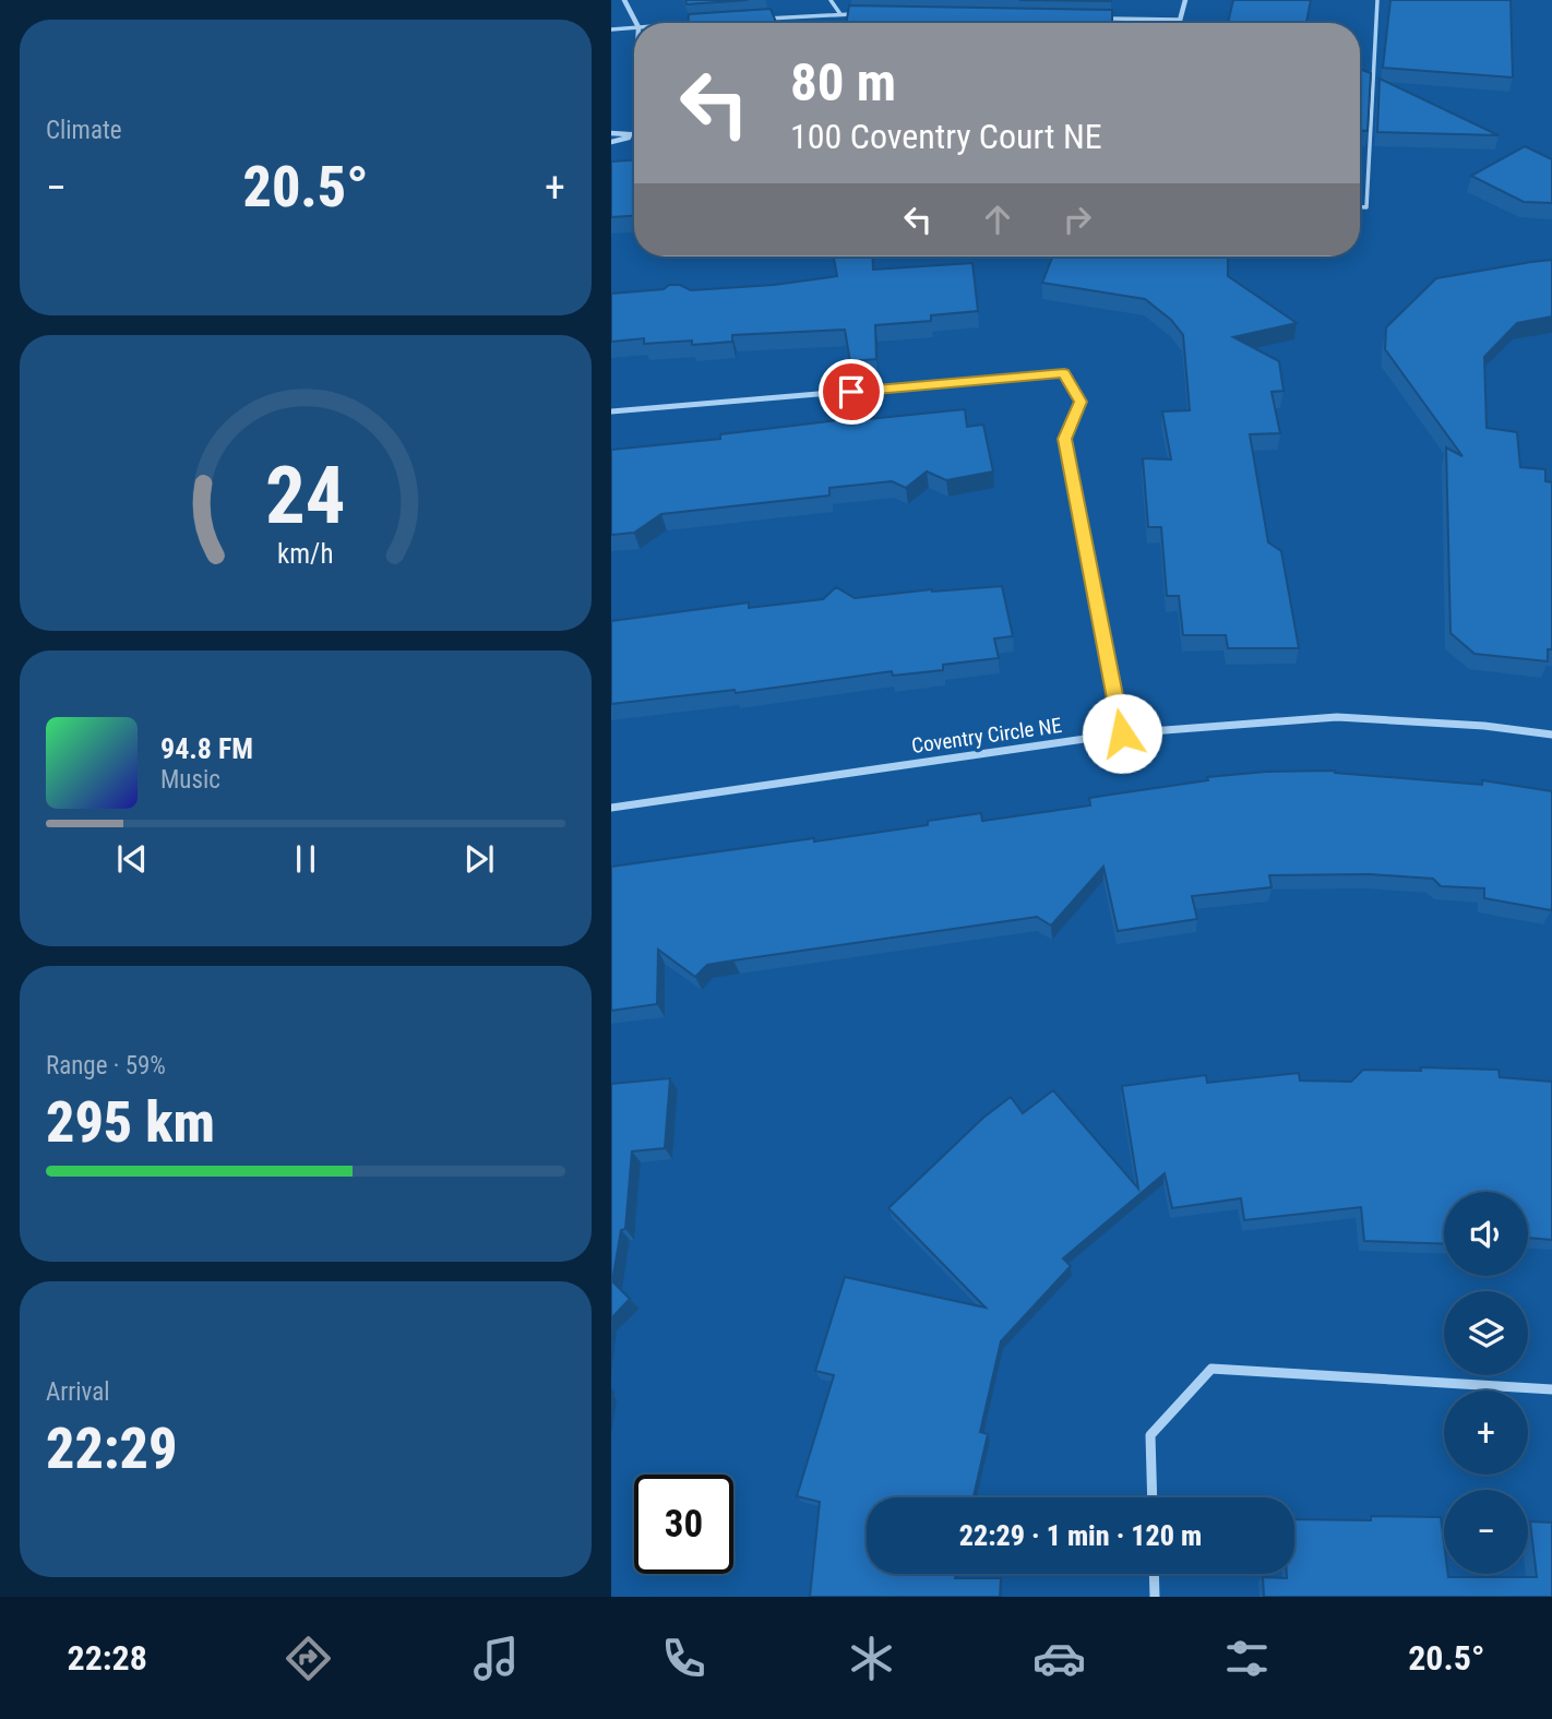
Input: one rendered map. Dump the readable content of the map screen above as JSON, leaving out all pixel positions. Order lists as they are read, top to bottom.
{
  "streets": {
    "street": ["Coventry Circle NE"]
  },
  "page": {
    "tile": [
      "Climate",
      ["Range · 59%", "295 km"],
      ["Arrival", "22:29"]
    ],
    "turn": ["80 m", "100 Coventry Court NE"],
    "heat": ["−", "20.5°", "+"],
    "song": ["94.8 FM", "Music"],
    "map_buttons": ["+", "−"],
    "limit": "30",
    "trip": "22:29 · 1 min · 120 m",
    "tabs": ["22:28", "20.5°"],
    "gauge": ["24", "km/h"]
  }
}
